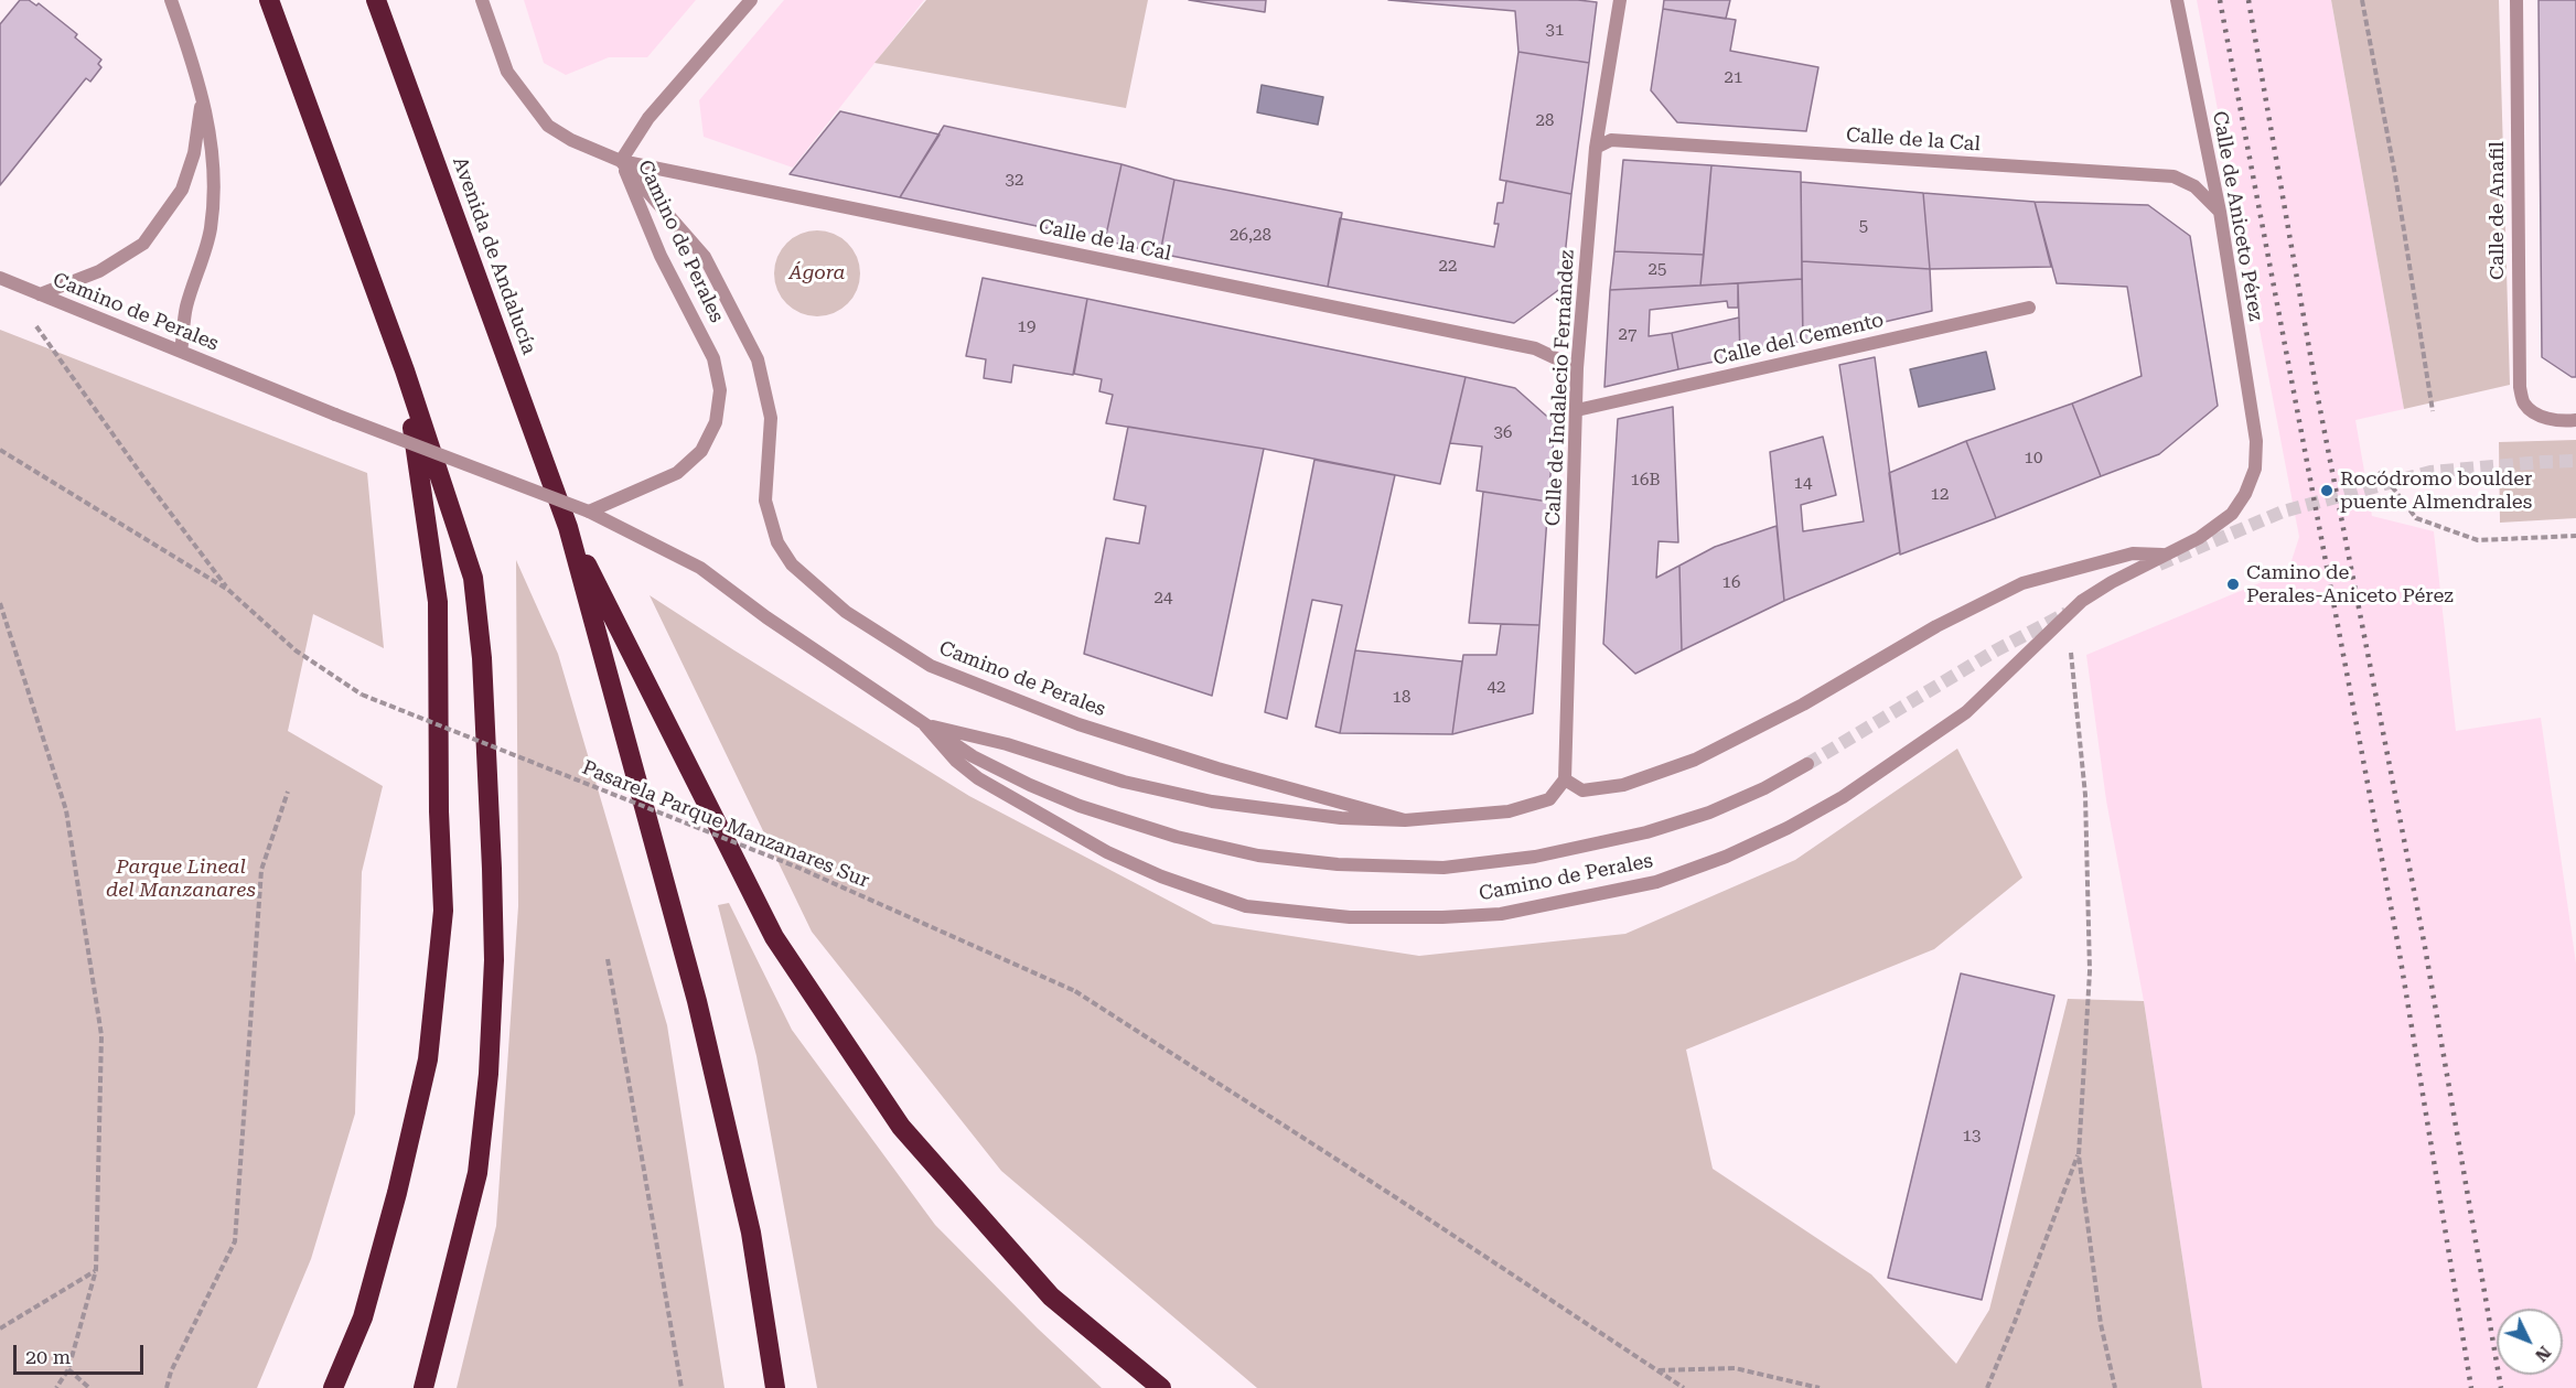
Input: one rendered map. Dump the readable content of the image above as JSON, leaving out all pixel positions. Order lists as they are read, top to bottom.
{
  "streets": {
    "highway": ["Avenida de Andalucía"],
    "street": [
      "Calle de la Cal",
      "Calle de Anafil",
      "Calle de Aniceto Pérez",
      "Camino de Perales",
      "Calle del Cemento",
      "Calle de Indalecio Fernández"
    ],
    "path": ["Pasarela Parque Manzanares Sur"]
  },
  "crossings": [
    ["Calle de la Cal", "Calle de Aniceto Pérez"],
    ["Calle de la Cal", "Camino de Perales"],
    ["Calle de la Cal", "Calle de Indalecio Fernández"],
    ["Calle de Aniceto Pérez", "Camino de Perales"],
    ["Camino de Perales", "Calle de Indalecio Fernández"],
    ["Calle del Cemento", "Calle de Indalecio Fernández"]
  ],
  "parks": ["Ágora", "Parque Lineal del Manzanares"],
  "places": ["Rocódromo boulder puente Almendrales", "Camino de Perales-Aniceto Pérez"],
  "house_numbers": [
    "31",
    "21",
    "28",
    "32",
    "5",
    "26,28",
    "22",
    "25",
    "19",
    "27",
    "36",
    "10",
    "16B",
    "14",
    "12",
    "16",
    "24",
    "42",
    "18",
    "13"
  ],
  "scale_bar": "20 m",
  "north": "bottom right"
}
